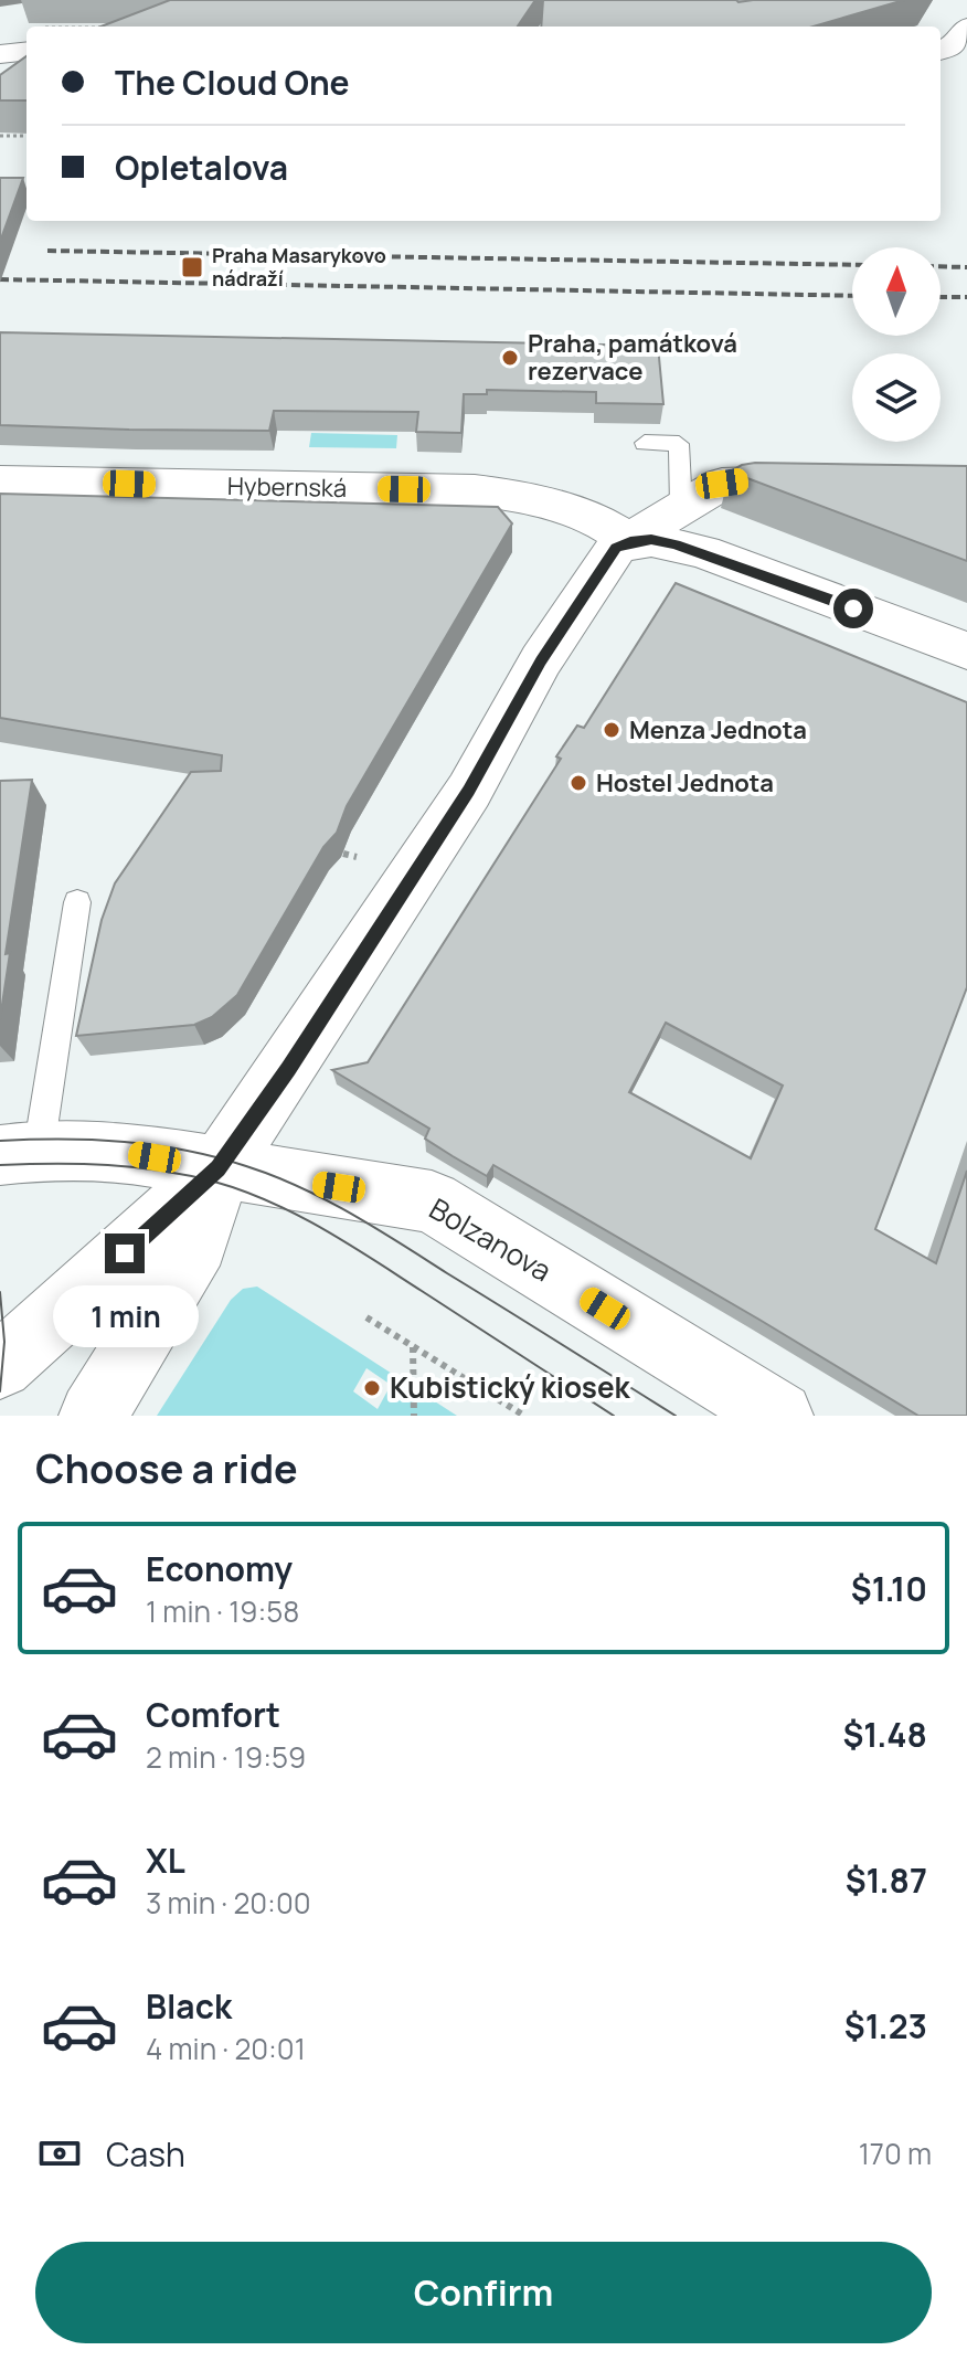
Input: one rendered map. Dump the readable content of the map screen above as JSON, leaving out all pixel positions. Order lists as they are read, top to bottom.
{
  "streets": {
    "street": ["Hybernská", "Bolzanova"]
  },
  "places": {
    "transit": ["Praha Masarykovo nádraží"],
    "other": [
      "Praha, památková rezervace",
      "Menza Jednota",
      "Hostel Jednota",
      "Kubistický kiosek"
    ]
  },
  "north": "top",
  "page": {
    "banner": ["The Cloud One", "Opletalova"],
    "bubble": "1 min",
    "heading": "Choose a ride",
    "list": [
      {
        "name": "Economy",
        "note": "1 min · 19:58",
        "value": "$1.10"
      },
      {
        "name": "Comfort",
        "note": "2 min · 19:59",
        "value": "$1.48"
      },
      {
        "name": "XL",
        "note": "3 min · 20:00",
        "value": "$1.87"
      },
      {
        "name": "Black",
        "note": "4 min · 20:01",
        "value": "$1.23"
      }
    ],
    "pay": ["Cash", "170 m"],
    "buttons": "Confirm"
  }
}
